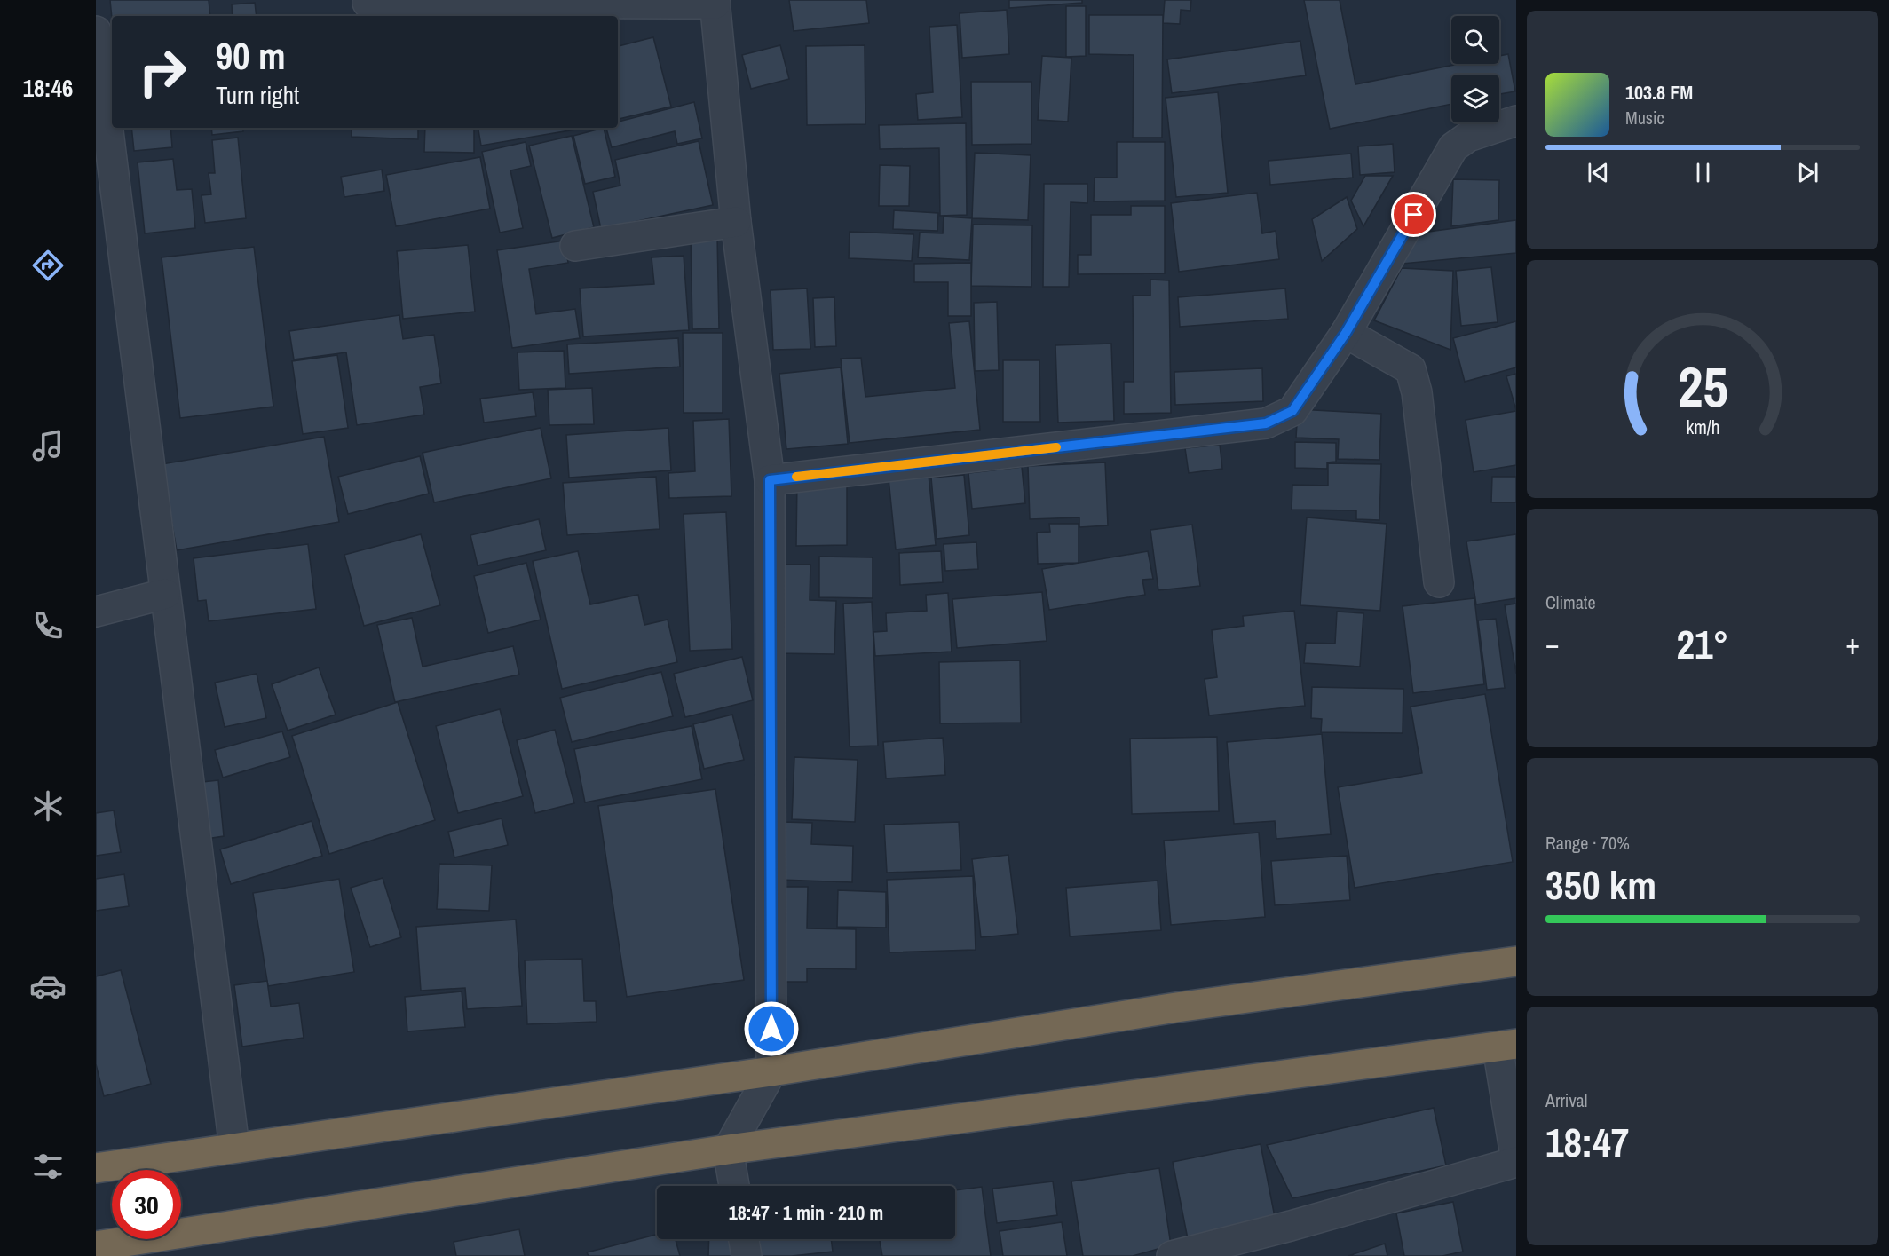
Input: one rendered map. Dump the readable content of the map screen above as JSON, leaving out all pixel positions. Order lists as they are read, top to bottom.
{
  "page": {
    "tabs": "18:46",
    "turn": ["90 m", "Turn right"],
    "song": ["103.8 FM", "Music"],
    "tile": [
      "Climate",
      ["Range · 70%", "350 km"],
      ["Arrival", "18:47"]
    ],
    "heat": ["−", "21°", "+"],
    "limit": "30",
    "trip": "18:47 · 1 min · 210 m",
    "gauge": ["25", "km/h"]
  }
}
